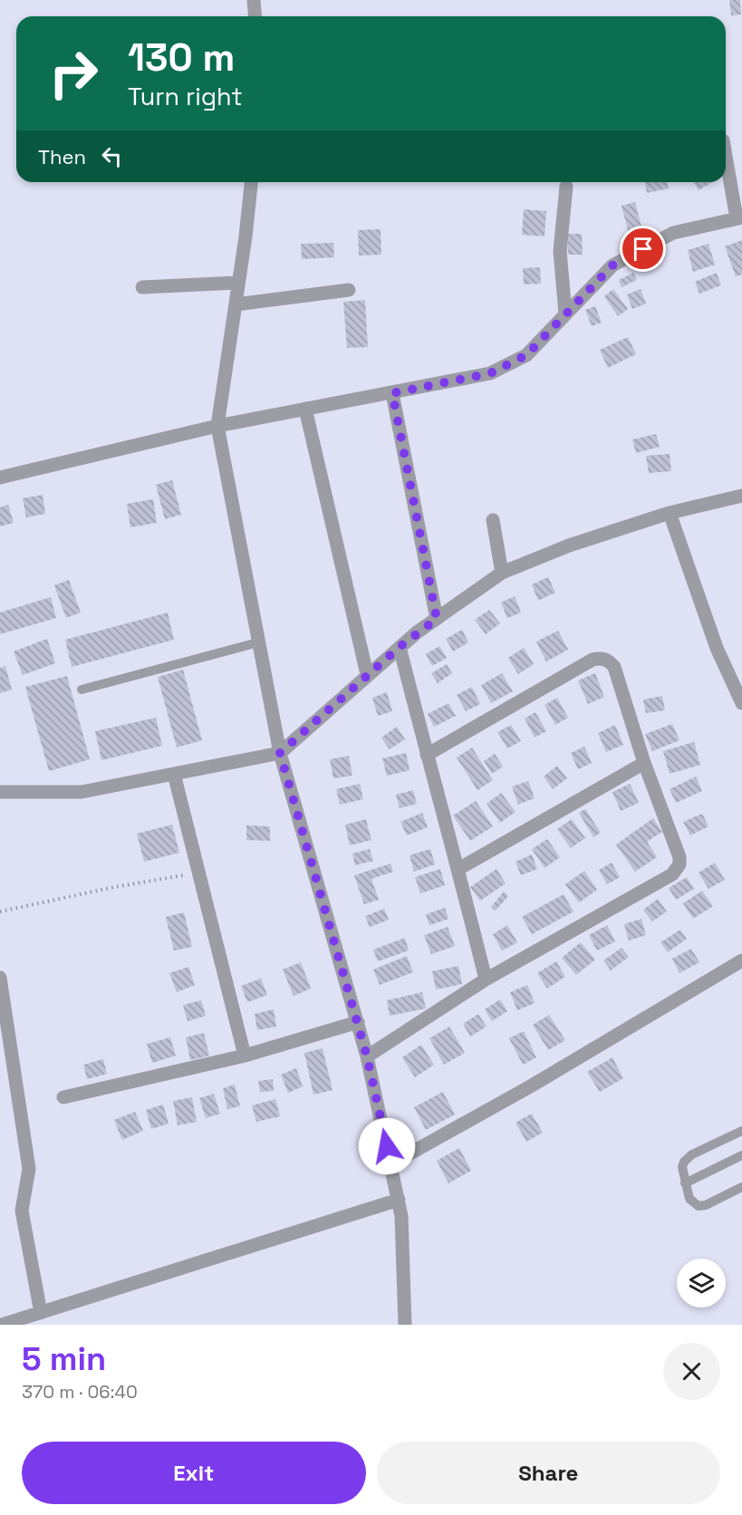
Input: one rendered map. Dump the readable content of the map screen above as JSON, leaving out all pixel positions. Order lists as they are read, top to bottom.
{
  "page": {
    "turn": ["130 m", "Turn right"],
    "then": "Then",
    "heading": ["5 min", "370 m · 06:40"],
    "buttons": ["Exit", "Share"]
  }
}
